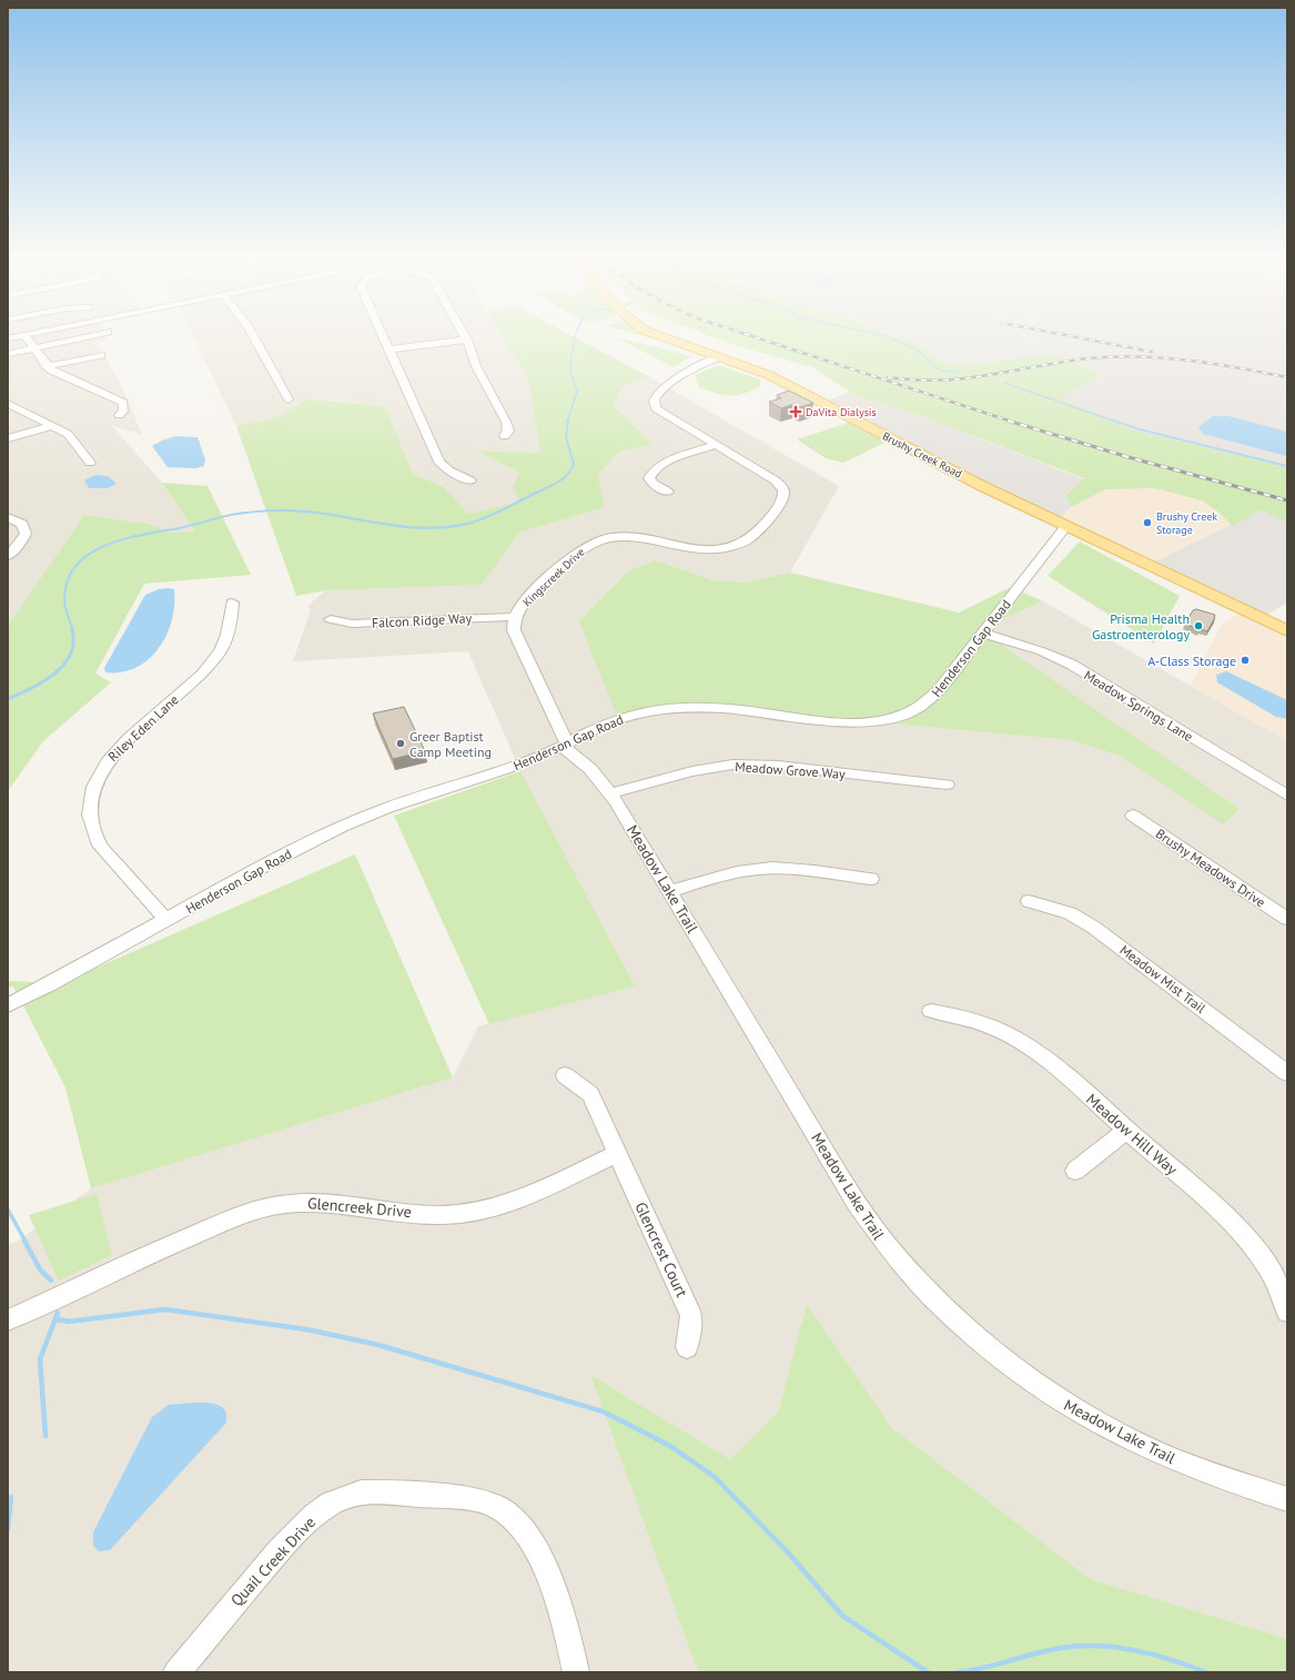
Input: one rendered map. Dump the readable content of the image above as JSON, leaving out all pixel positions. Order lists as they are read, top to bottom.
{
  "streets": {
    "main road": ["Brushy Creek Road"],
    "street": [
      "Kingscreek Drive",
      "Falcon Ridge Way",
      "Henderson Gap Road",
      "Meadow Springs Lane",
      "Riley Eden Lane",
      "Meadow Grove Way",
      "Brushy Meadows Drive",
      "Meadow Lake Trail",
      "Meadow Mist Trail",
      "Meadow Hill Way",
      "Glencreek Drive",
      "Glencrest Court",
      "Quail Creek Drive"
    ]
  },
  "crossings": [
    ["Brushy Creek Road", "Kingscreek Drive"],
    ["Brushy Creek Road", "Henderson Gap Road"],
    ["Kingscreek Drive", "Falcon Ridge Way"],
    ["Kingscreek Drive", "Henderson Gap Road"],
    ["Kingscreek Drive", "Meadow Lake Trail"],
    ["Henderson Gap Road", "Meadow Springs Lane"],
    ["Henderson Gap Road", "Riley Eden Lane"],
    ["Henderson Gap Road", "Meadow Lake Trail"],
    ["Meadow Grove Way", "Meadow Lake Trail"],
    ["Glencreek Drive", "Glencrest Court"]
  ],
  "places": {
    "health": ["DaVita Dialysis"],
    "other": [
      "Brushy Creek Storage",
      "Prisma Health Gastroenterology",
      "A-Class Storage",
      "Greer Baptist Camp Meeting"
    ]
  }
}
